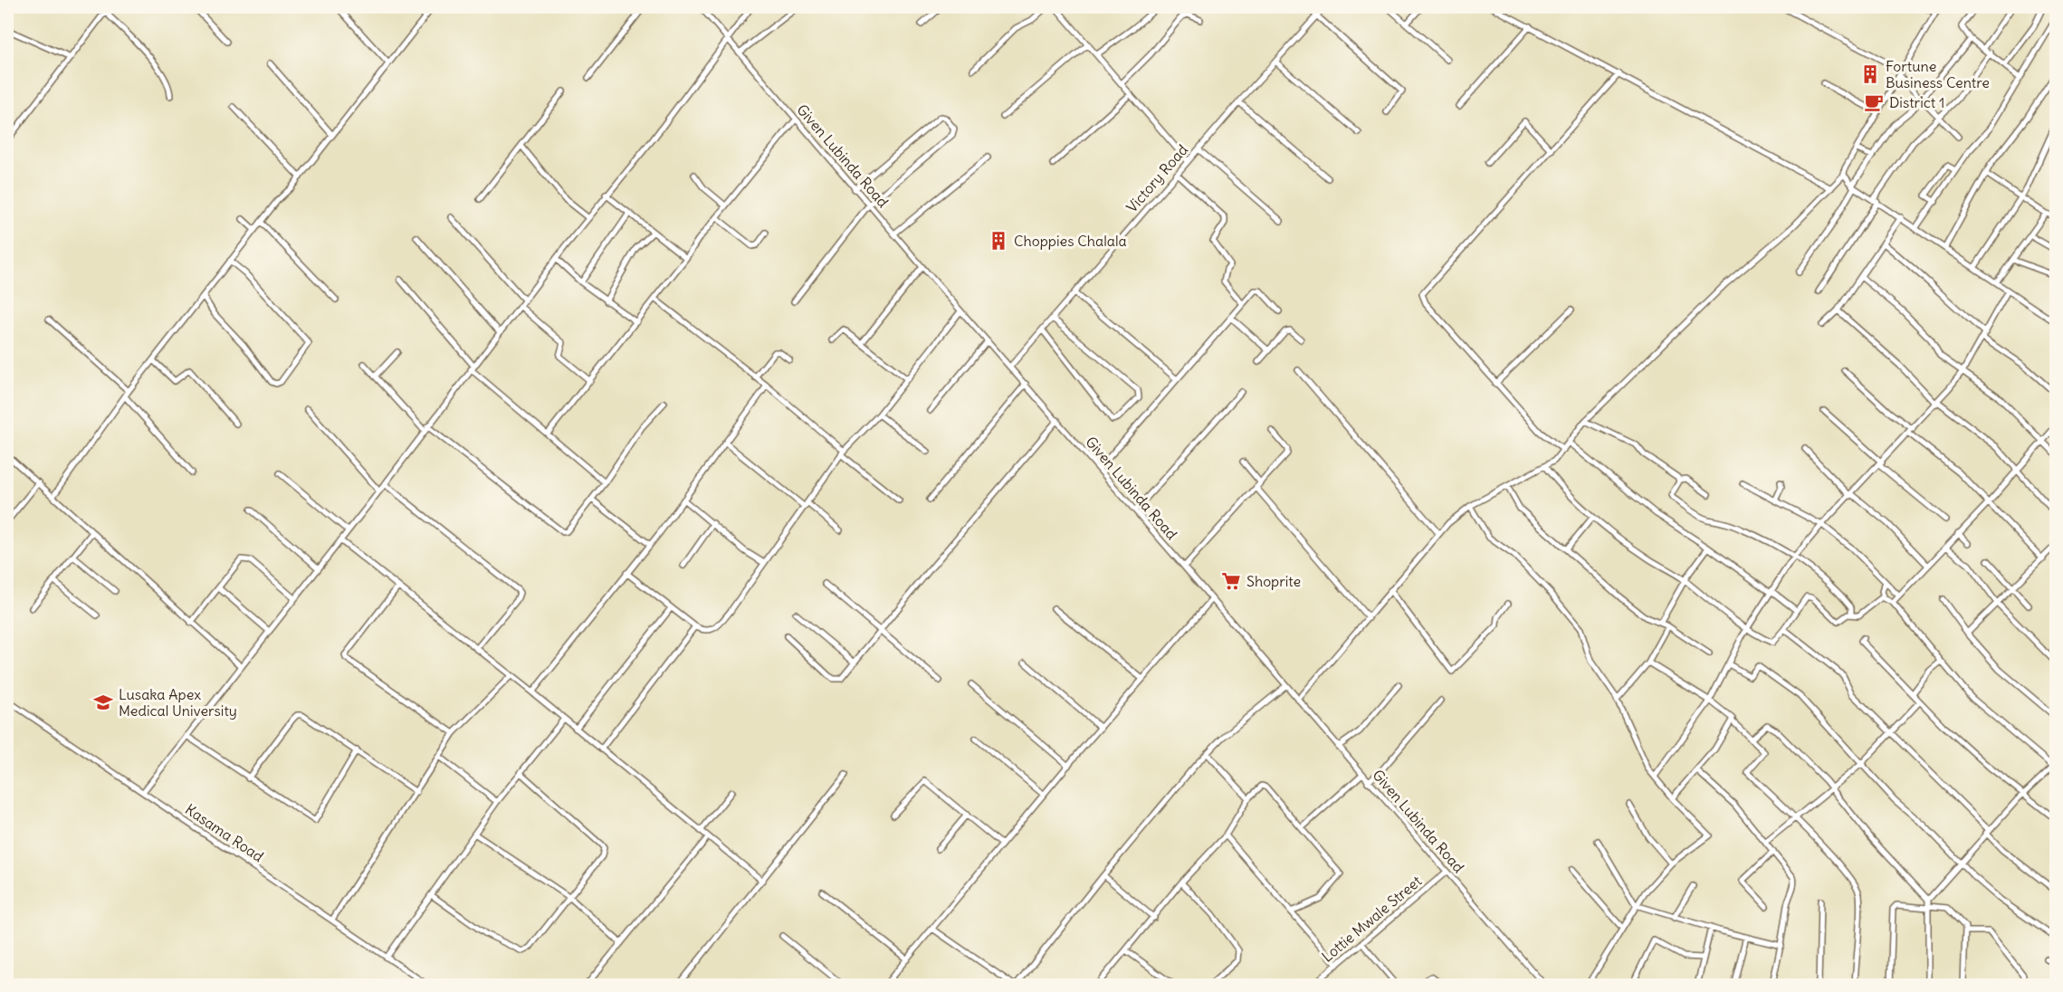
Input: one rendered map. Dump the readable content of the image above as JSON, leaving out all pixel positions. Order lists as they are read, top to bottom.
{
  "streets": {
    "street": [
      "Given Lubinda Road",
      "Victory Road",
      "Kasama Road",
      "Lottie Mwale Street"
    ]
  },
  "crossings": [
    ["Given Lubinda Road", "Victory Road"],
    ["Given Lubinda Road", "Lottie Mwale Street"]
  ],
  "places": {
    "building": ["Fortune Business Centre", "Choppies Chalala"],
    "cafe": ["District 1"],
    "supermarket": ["Shoprite"],
    "school or university": ["Lusaka Apex Medical University"]
  }
}
